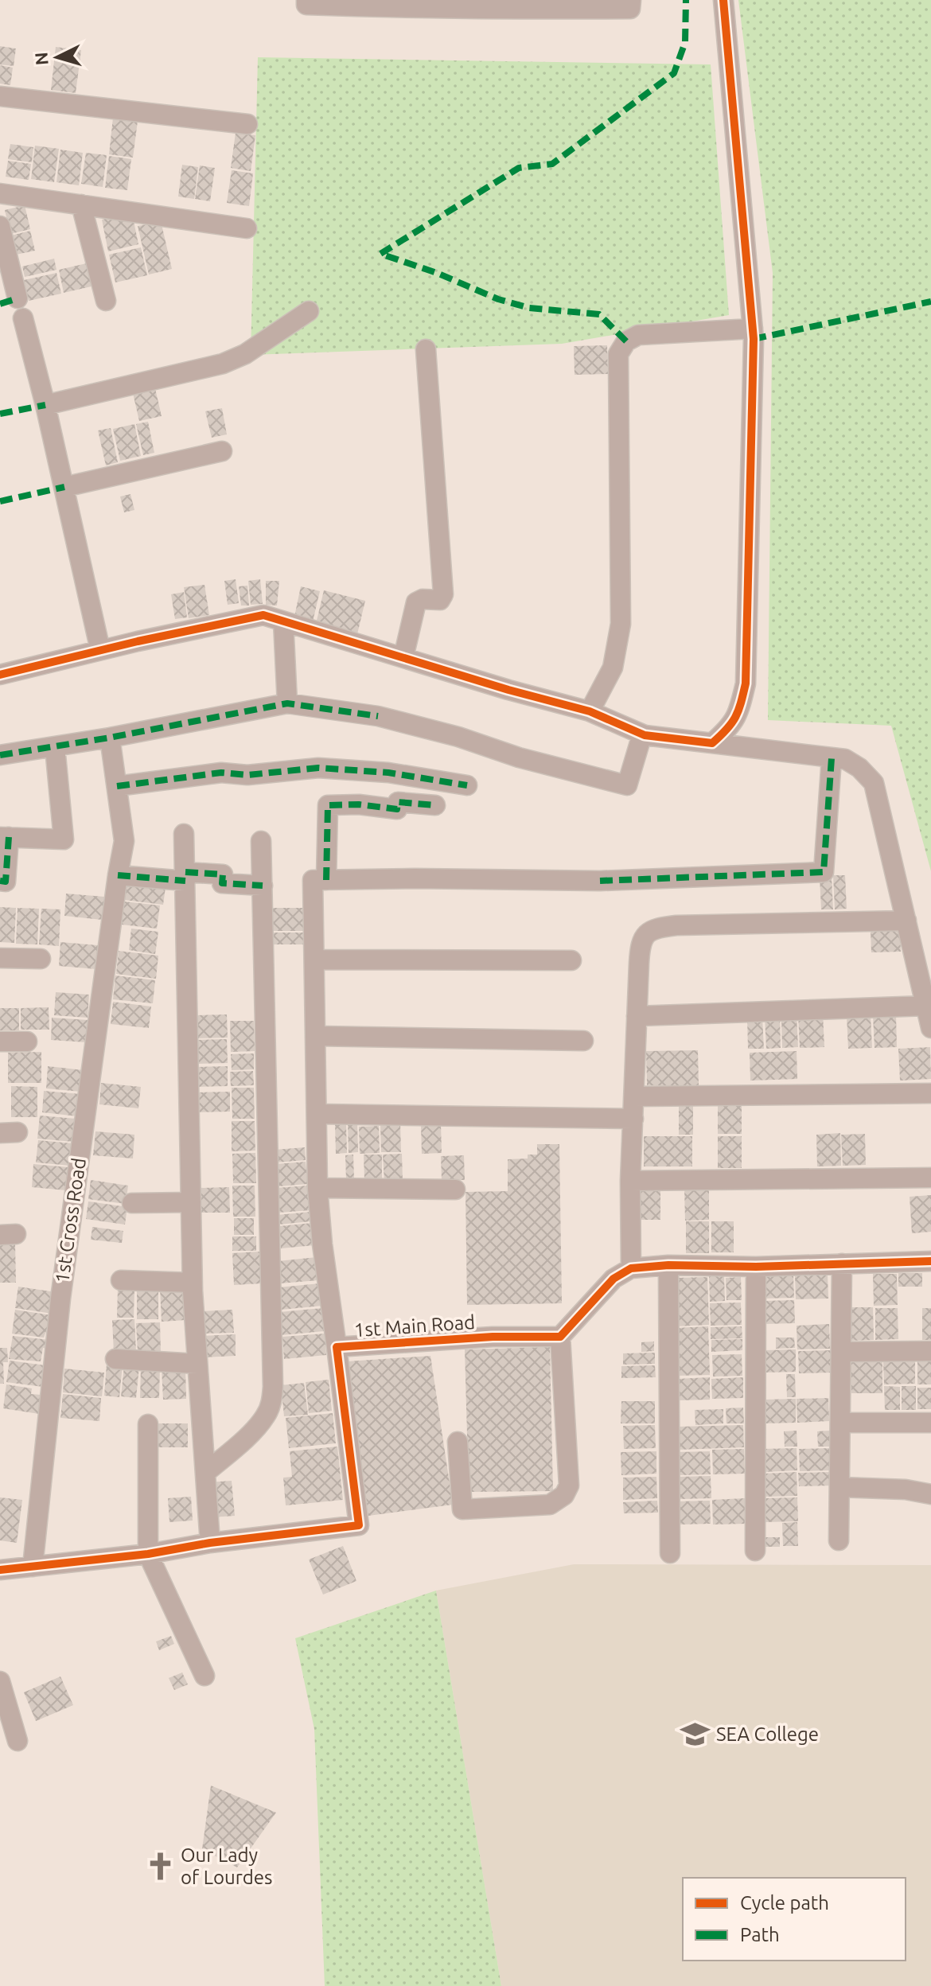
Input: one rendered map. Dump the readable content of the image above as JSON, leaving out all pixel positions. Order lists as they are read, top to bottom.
{
  "streets": {
    "street": ["1st Cross Road", "1st Main Road"]
  },
  "crossings": [
    ["1st Cross Road", "1st Main Road"]
  ],
  "places": {
    "school or university": ["SEA College"],
    "church": ["Our Lady of Lourdes"]
  },
  "legend": ["Cycle path", "Path"],
  "north": "left"
}
